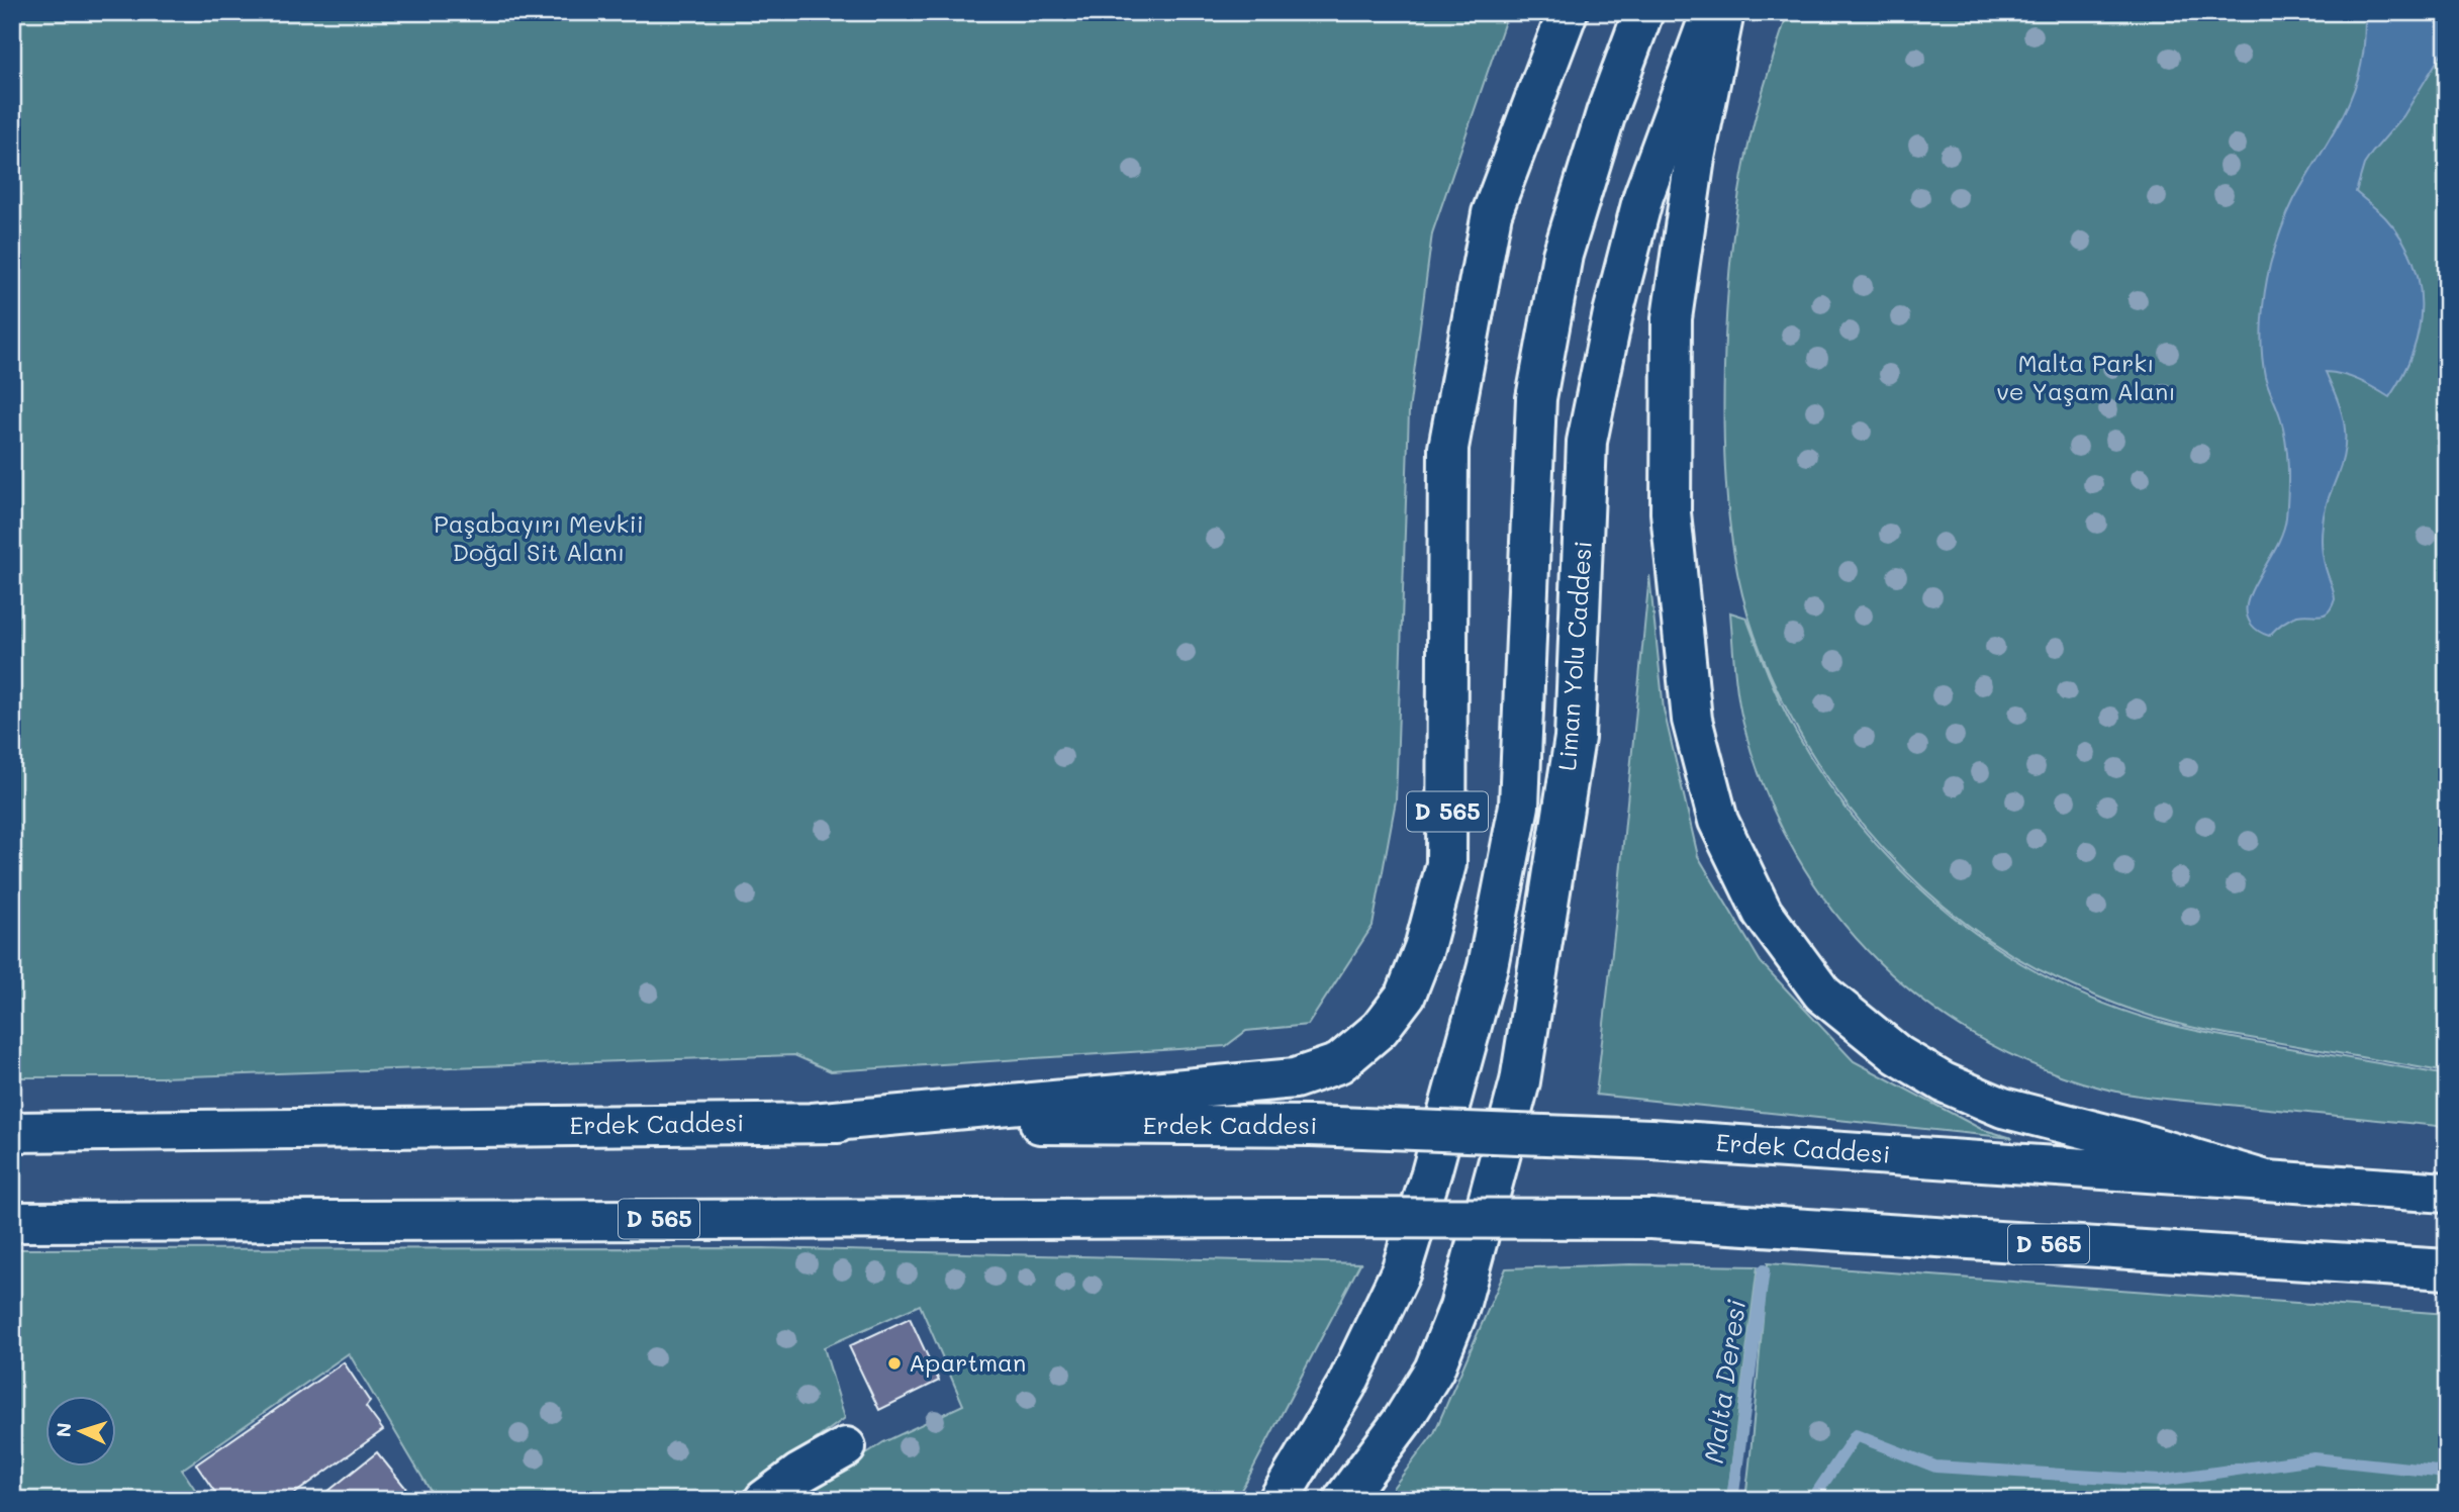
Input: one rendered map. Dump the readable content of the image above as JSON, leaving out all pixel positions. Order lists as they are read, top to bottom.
{
  "streets": {
    "main road": ["Liman Yolu Caddesi", "D 565", "Erdek Caddesi"]
  },
  "crossings": [
    ["D 565", "Erdek Caddesi"]
  ],
  "water": ["Malta Deresi"],
  "parks": ["Malta Parkı ve Yaşam Alanı", "Paşabayırı Mevkii Doğal Sit Alanı"],
  "places": ["Apartman"],
  "north": "left"
}
